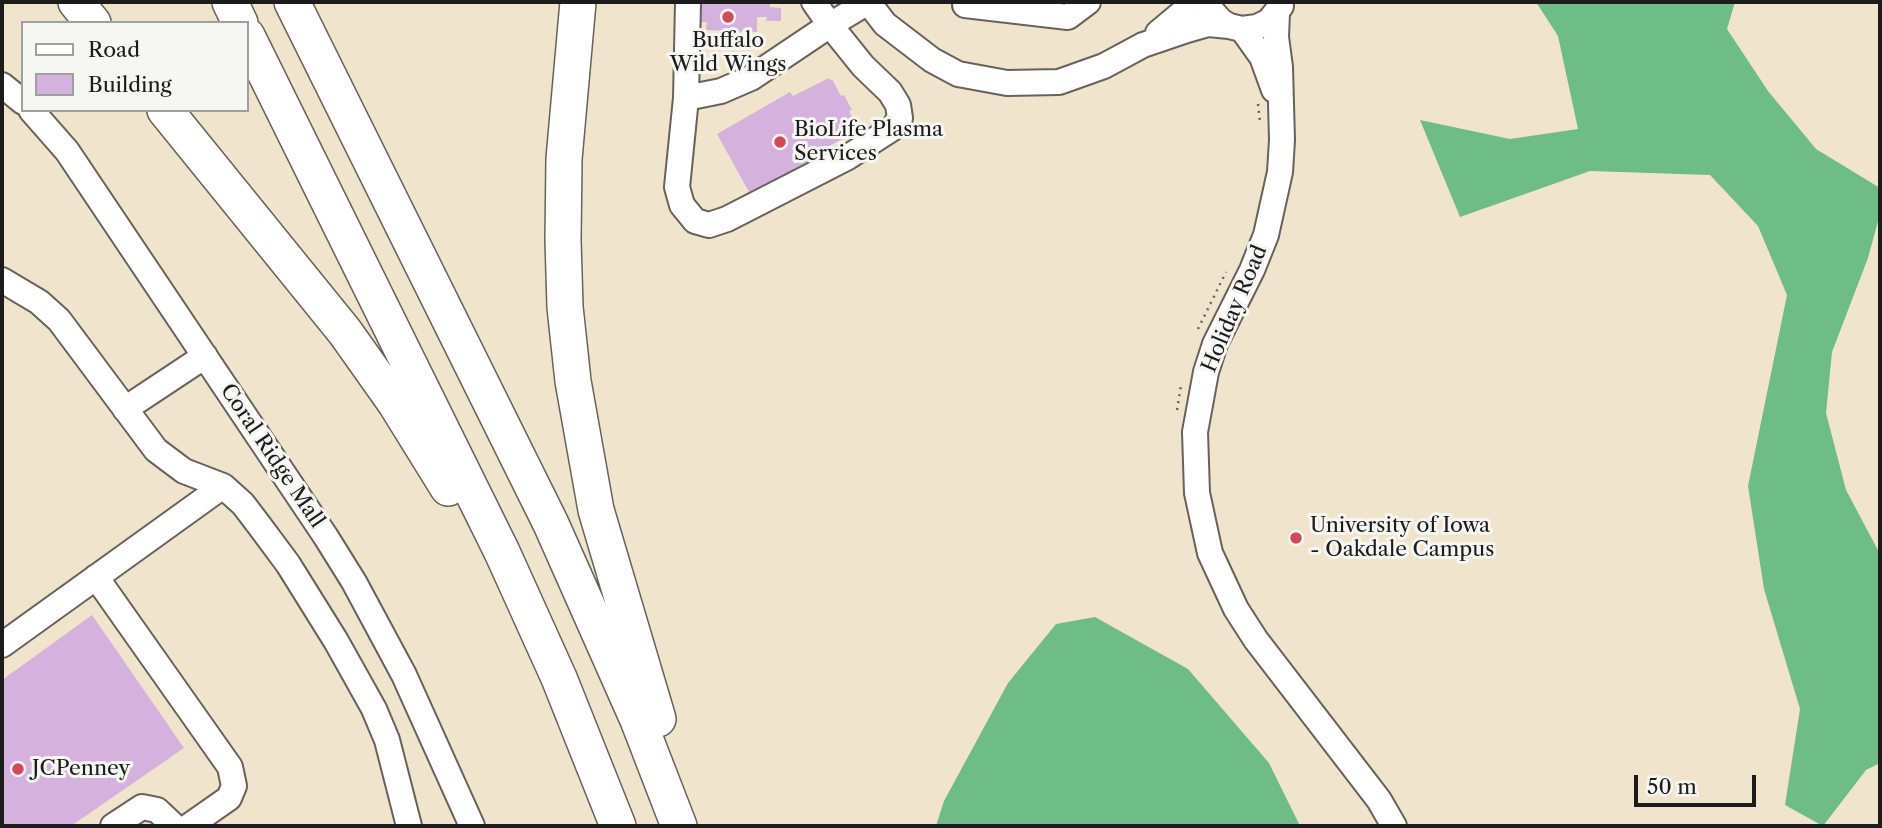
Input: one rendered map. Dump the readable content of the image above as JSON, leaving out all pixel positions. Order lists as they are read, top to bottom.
{
  "streets": {
    "street": ["Holiday Road", "Coral Ridge Mall"]
  },
  "places": [
    "Buffalo Wild Wings",
    "BioLife Plasma Services",
    "University of Iowa - Oakdale Campus",
    "JCPenney"
  ],
  "legend": ["Road", "Building"],
  "scale_bar": "50 m"
}
